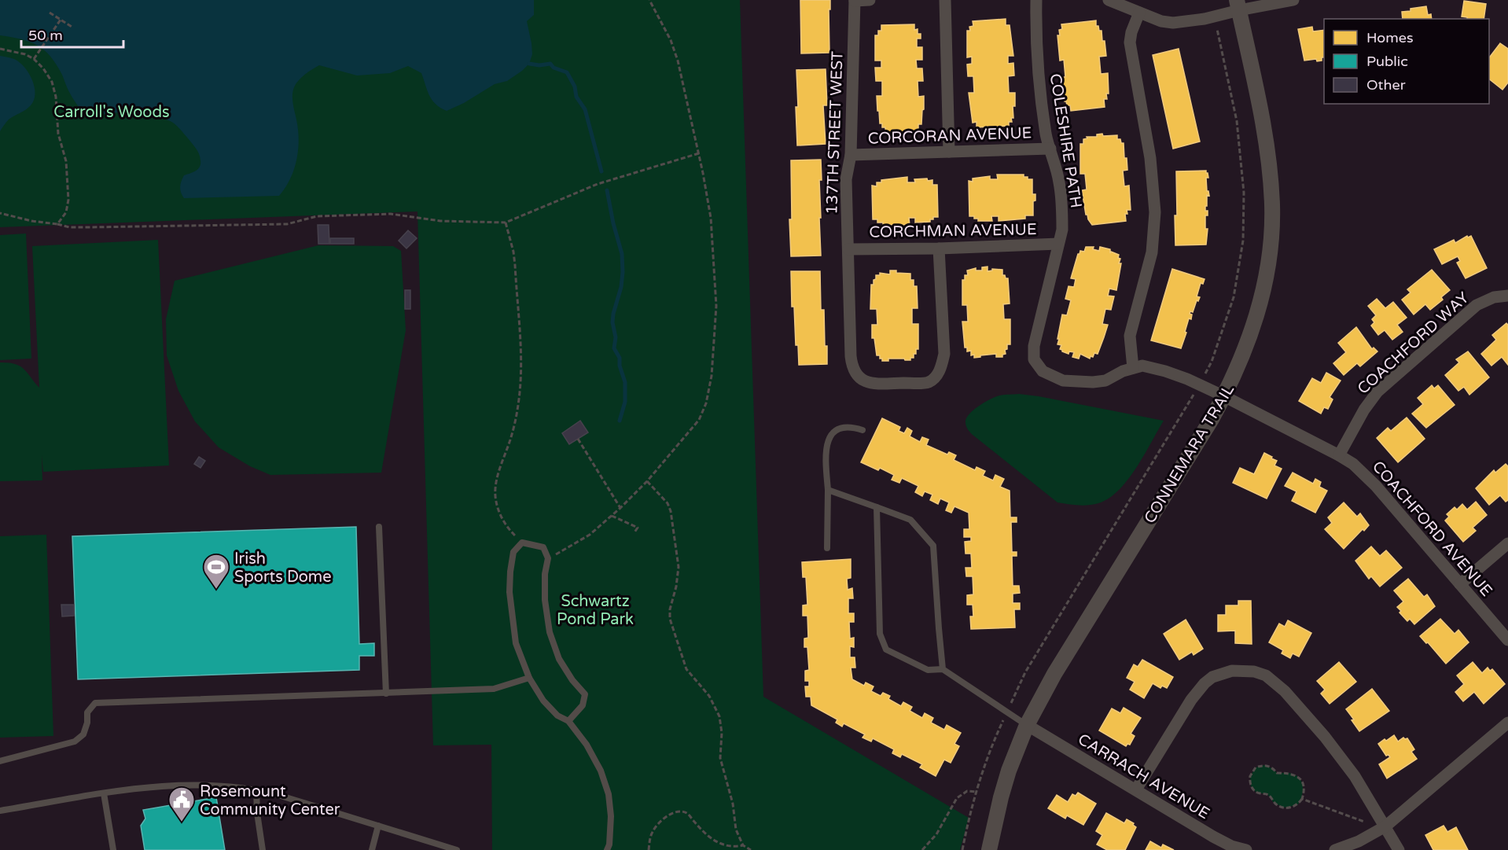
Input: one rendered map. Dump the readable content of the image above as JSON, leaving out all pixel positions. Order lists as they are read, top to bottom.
{
  "streets": {
    "street": [
      "137TH STREET WEST",
      "CORCORAN AVENUE",
      "COLESHIRE PATH",
      "CORCHMAN AVENUE",
      "COACHFORD WAY",
      "CONNEMARA TRAIL",
      "COACHFORD AVENUE",
      "CARRACH AVENUE"
    ]
  },
  "crossings": [
    ["137TH STREET WEST", "CORCORAN AVENUE"],
    ["137TH STREET WEST", "CORCHMAN AVENUE"],
    ["CORCORAN AVENUE", "COLESHIRE PATH"],
    ["COLESHIRE PATH", "CORCHMAN AVENUE"],
    ["COLESHIRE PATH", "CONNEMARA TRAIL"],
    ["COLESHIRE PATH", "COACHFORD AVENUE"],
    ["COACHFORD WAY", "COACHFORD AVENUE"],
    ["CONNEMARA TRAIL", "COACHFORD AVENUE"],
    ["CONNEMARA TRAIL", "CARRACH AVENUE"]
  ],
  "parks": ["Carroll's Woods", "Schwartz Pond Park"],
  "places": {
    "sports": ["Irish Sports Dome"],
    "public building": ["Rosemount Community Center"]
  },
  "legend": ["Homes", "Public", "Other"],
  "scale_bar": "50 m"
}
